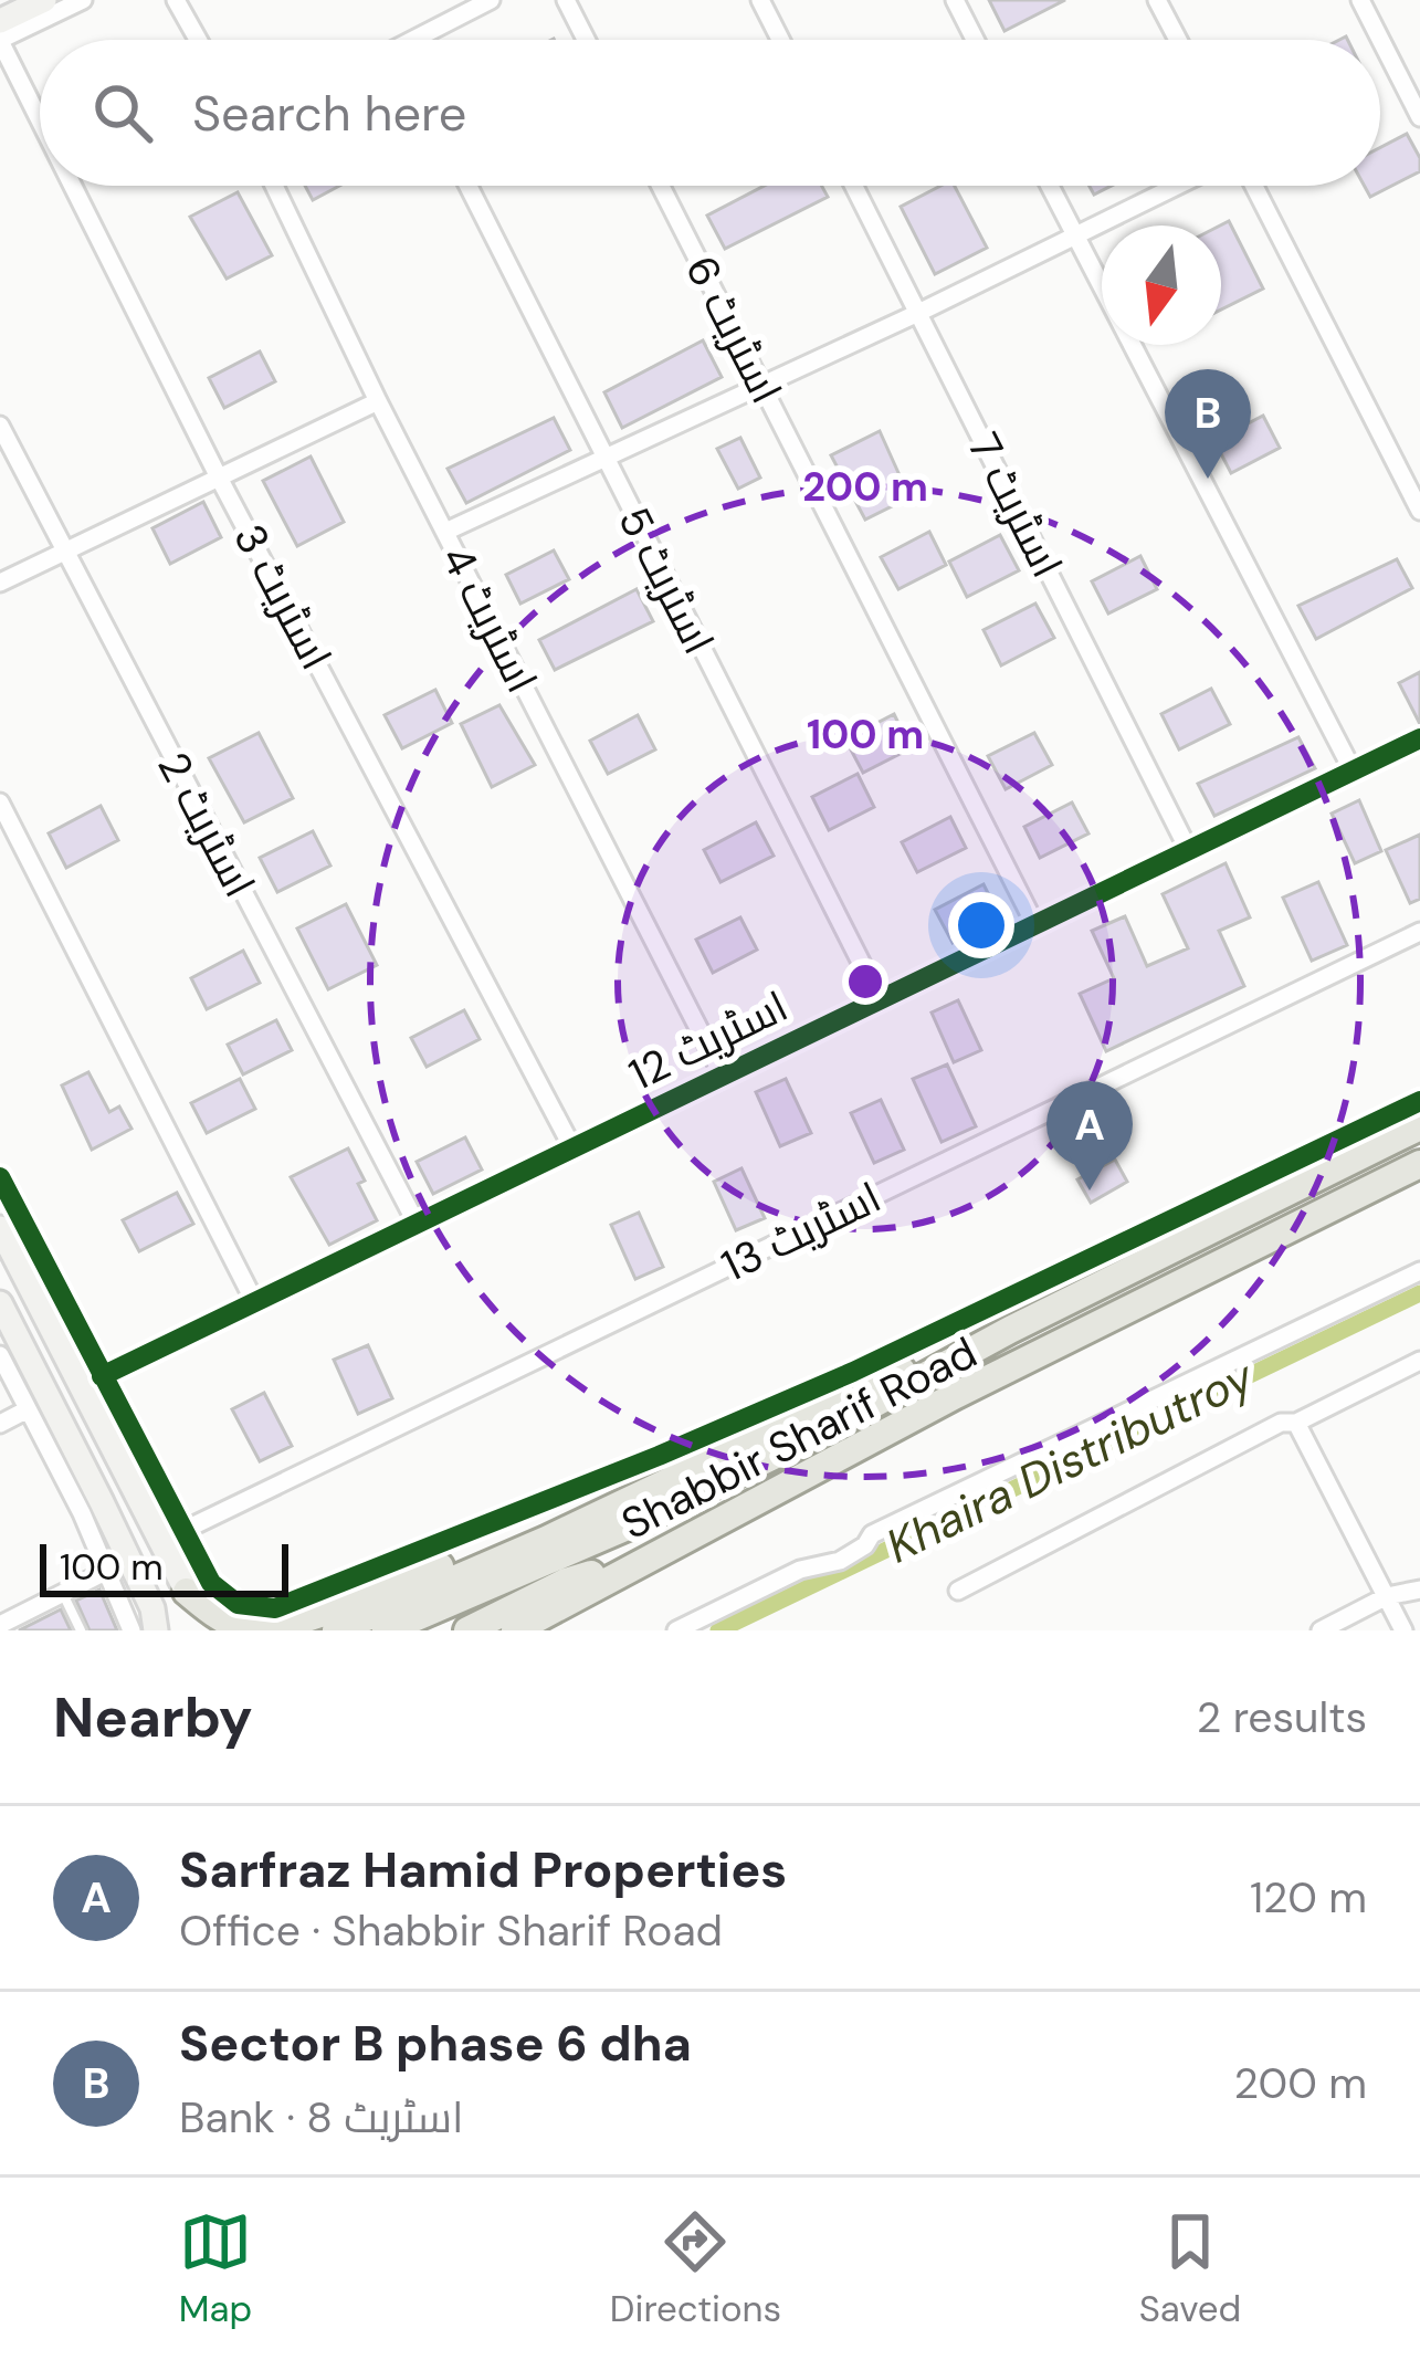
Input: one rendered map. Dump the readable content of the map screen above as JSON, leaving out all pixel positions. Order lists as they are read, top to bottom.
{
  "streets": {
    "main road": ["Shabbir Sharif Road"],
    "street": [
      "اسٹریٹ 6",
      "اسٹریٹ 7",
      "اسٹریٹ 5",
      "اسٹریٹ 3",
      "اسٹریٹ 4",
      "اسٹریٹ 2",
      "اسٹریٹ 12",
      "اسٹریٹ 13"
    ]
  },
  "crossings": [
    ["اسٹریٹ 6", "اسٹریٹ 12"],
    ["اسٹریٹ 7", "اسٹریٹ 12"],
    ["اسٹریٹ 5", "اسٹریٹ 12"],
    ["اسٹریٹ 3", "اسٹریٹ 12"],
    ["اسٹریٹ 4", "اسٹریٹ 12"],
    ["اسٹریٹ 2", "اسٹریٹ 12"]
  ],
  "water": ["Khaira Distributroy"],
  "scale_bar": "100 m",
  "north": "bottom",
  "page": {
    "search": "Search here",
    "pins": ["B", "A"],
    "scale": "100 m",
    "heading": ["Nearby", "2 results"],
    "list": [
      {
        "mark": "A",
        "name": "Sarfraz Hamid Properties",
        "note": "Office · Shabbir Sharif Road",
        "value": "120 m"
      },
      {
        "mark": "B",
        "name": "Sector B phase 6 dha",
        "note": "Bank · اسٹریٹ 8",
        "value": "200 m"
      }
    ],
    "nav": ["Map", "Directions", "Saved"]
  },
  "rings": ["200 m", "100 m"]
}
